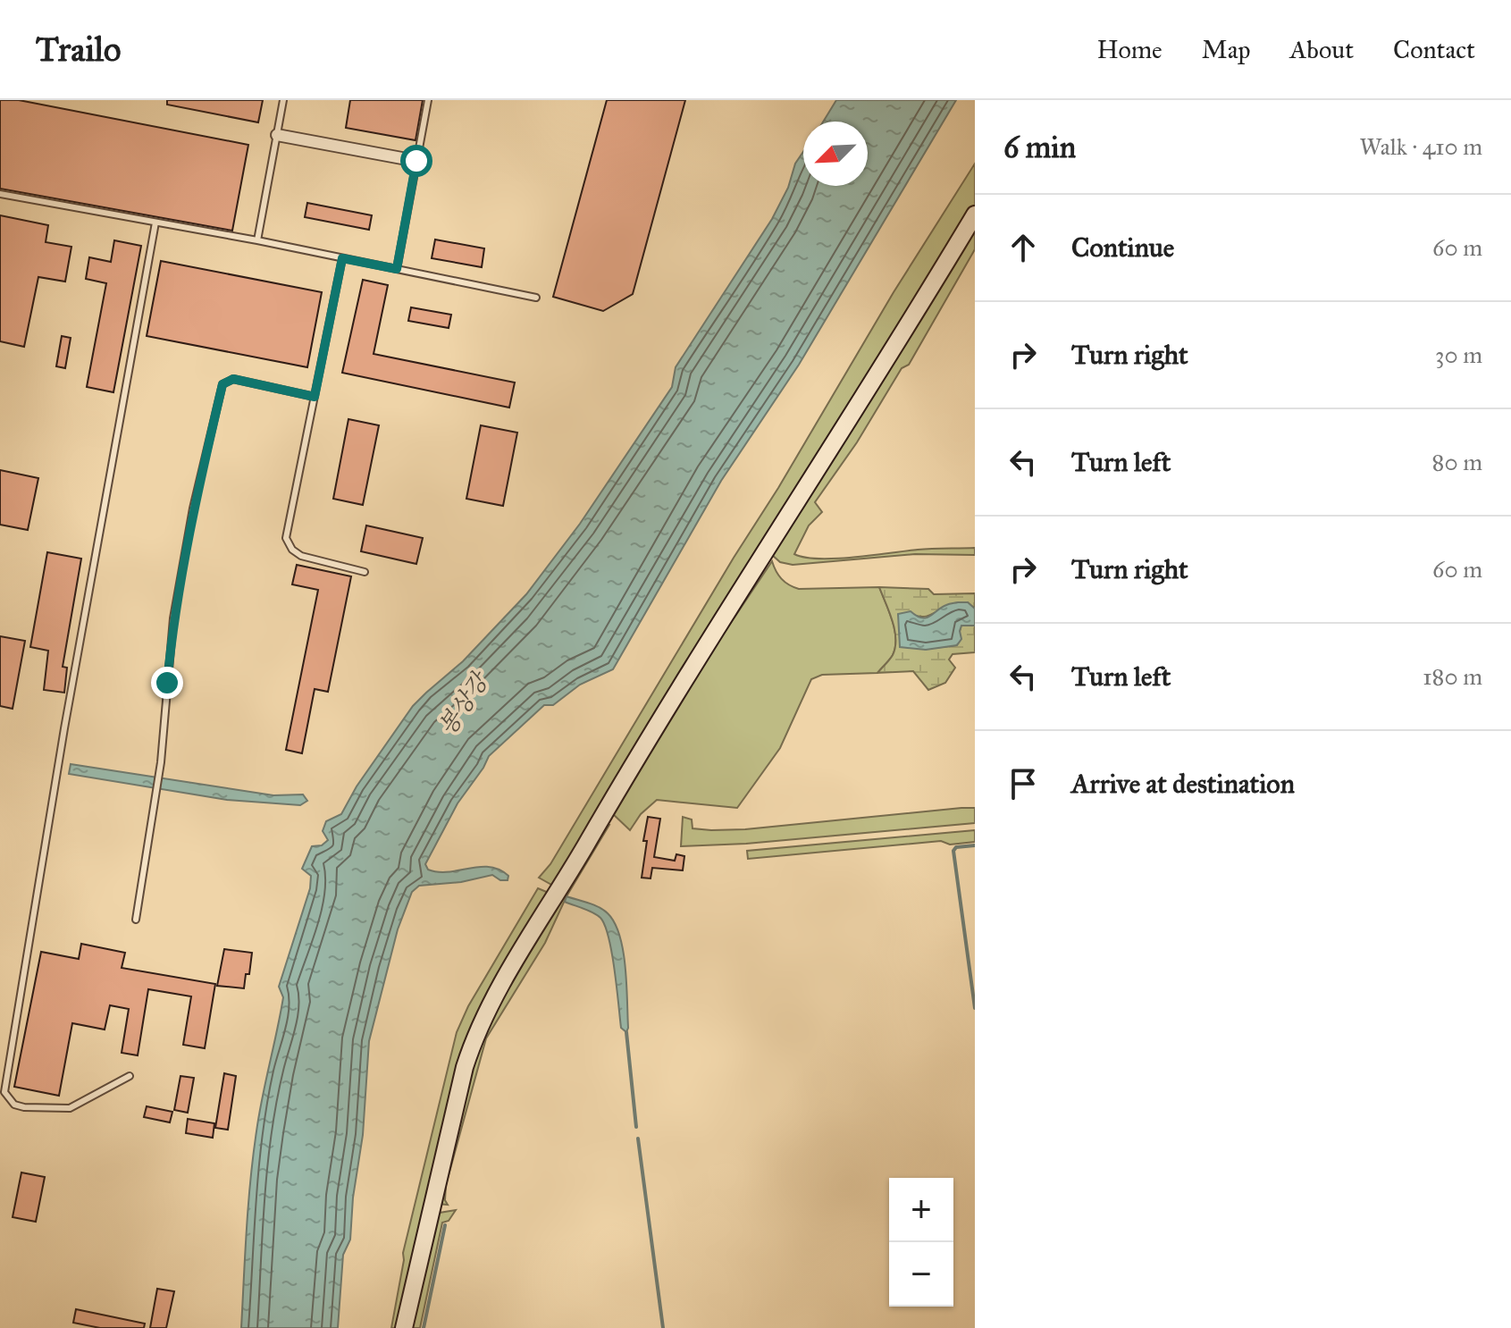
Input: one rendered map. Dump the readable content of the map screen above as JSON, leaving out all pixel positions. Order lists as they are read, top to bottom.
{
  "water": ["봉상강"],
  "north": "bottom left",
  "page": {
    "header": "Trailo",
    "nav": [
      "Home",
      "Map",
      "About",
      "Contact"
    ],
    "heading": ["6 min", "Walk · 410 m"],
    "list": [
      ["Continue", "60 m"],
      ["Turn right", "30 m"],
      ["Turn left", "80 m"],
      ["Turn right", "60 m"],
      ["Turn left", "180 m"],
      "Arrive at destination"
    ],
    "map_buttons": ["+", "−"]
  }
}
